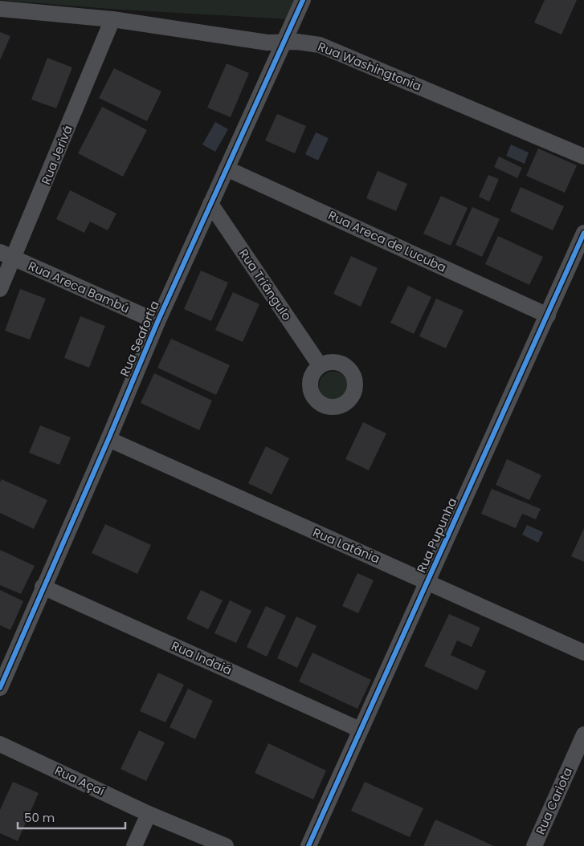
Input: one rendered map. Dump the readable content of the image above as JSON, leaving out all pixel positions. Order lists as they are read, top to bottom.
{
  "streets": {
    "street": [
      "Rua Washingtonia",
      "Rua Jerivá",
      "Rua Areca de Lucuba",
      "Rua Triângulo",
      "Rua Areca Bambú",
      "Rua Seafortia",
      "Rua Pupunha",
      "Rua Latânia",
      "Rua Indaiá",
      "Rua Açaí",
      "Rua Cariota"
    ]
  },
  "crossings": [
    ["Rua Washingtonia", "Rua Jerivá"],
    ["Rua Washingtonia", "Rua Seafortia"],
    ["Rua Jerivá", "Rua Areca Bambú"],
    ["Rua Areca de Lucuba", "Rua Seafortia"],
    ["Rua Areca de Lucuba", "Rua Pupunha"],
    ["Rua Triângulo", "Rua Seafortia"],
    ["Rua Areca Bambú", "Rua Seafortia"],
    ["Rua Seafortia", "Rua Latânia"],
    ["Rua Seafortia", "Rua Indaiá"],
    ["Rua Pupunha", "Rua Latânia"],
    ["Rua Pupunha", "Rua Indaiá"]
  ],
  "scale_bar": "50 m"
}
